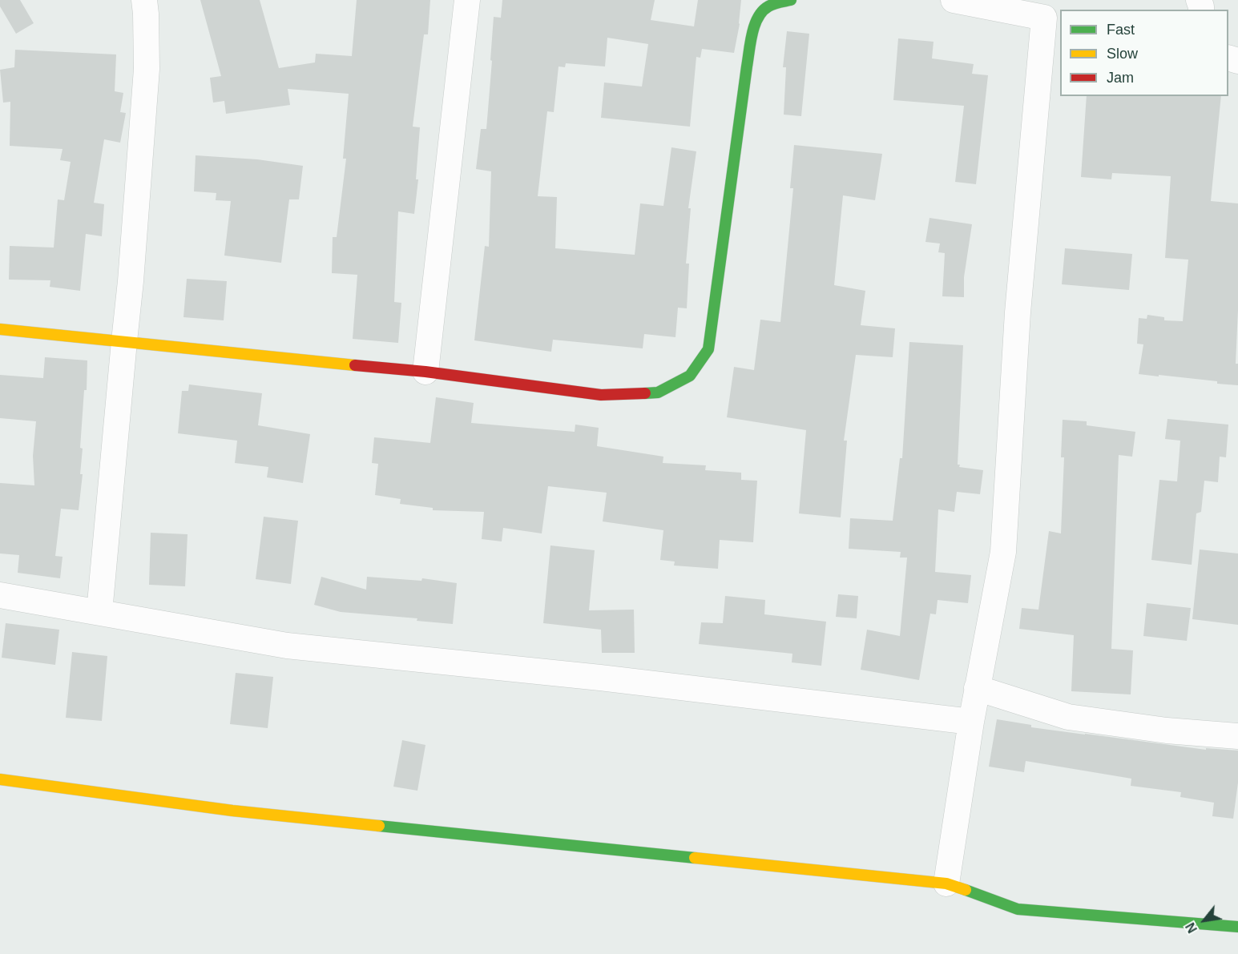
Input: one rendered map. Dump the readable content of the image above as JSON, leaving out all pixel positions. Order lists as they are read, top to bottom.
{
  "legend": ["Fast", "Slow", "Jam"],
  "north": "bottom left"
}
